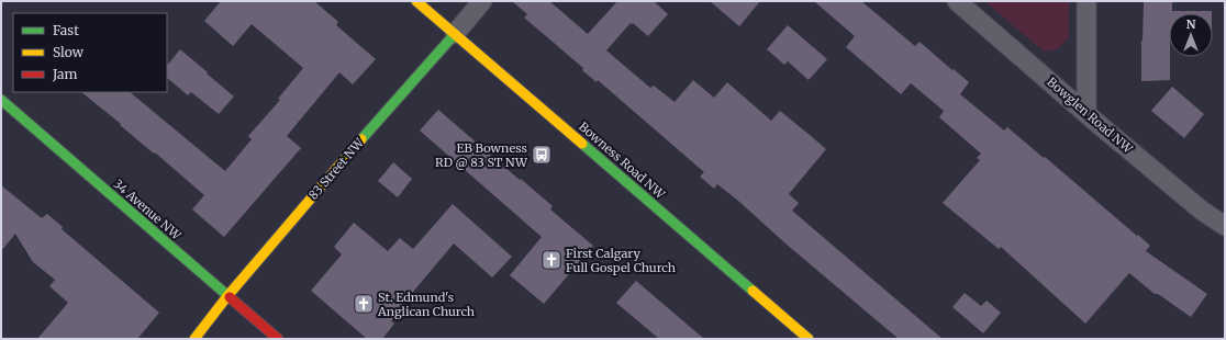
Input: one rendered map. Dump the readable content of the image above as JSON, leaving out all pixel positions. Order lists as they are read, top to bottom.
{
  "streets": {
    "street": [
      "Bowglen Road NW",
      "Bowness Road NW",
      "83 Street NW",
      "34 Avenue NW"
    ]
  },
  "crossings": [
    ["Bowness Road NW", "83 Street NW"],
    ["83 Street NW", "34 Avenue NW"]
  ],
  "places": {
    "bus stop": ["EB Bowness RD @ 83 ST NW"],
    "church": ["First Calgary Full Gospel Church", "St. Edmund's Anglican Church"]
  },
  "legend": ["Fast", "Slow", "Jam"],
  "north": "top"
}
